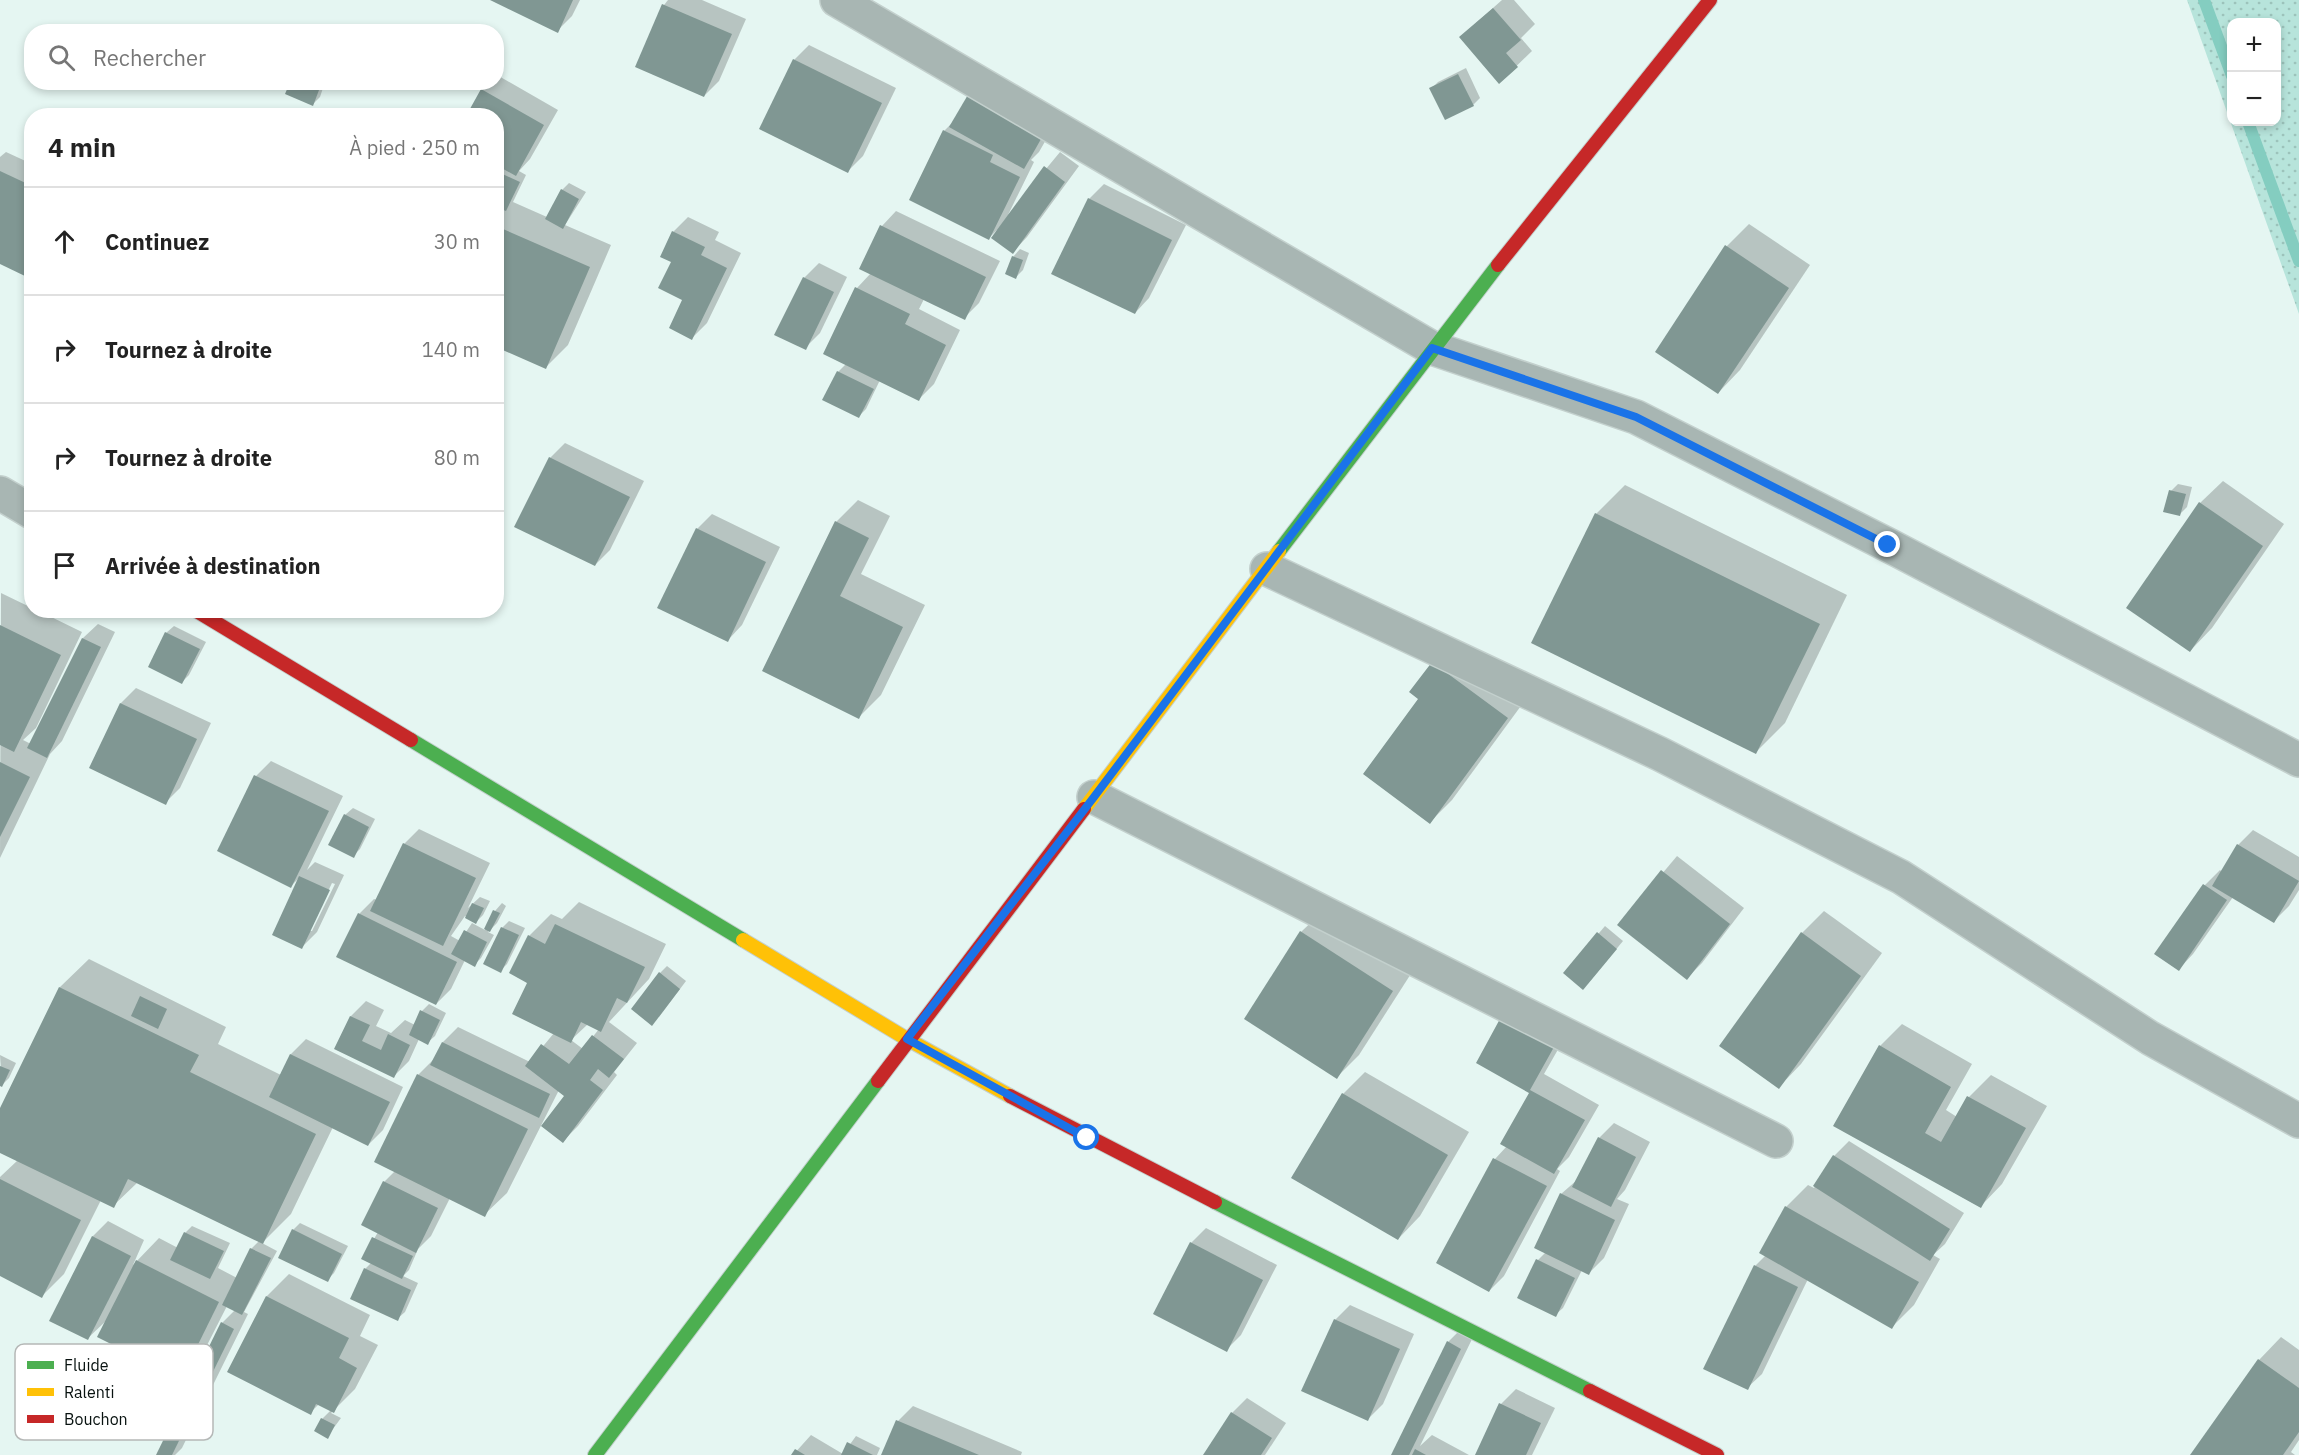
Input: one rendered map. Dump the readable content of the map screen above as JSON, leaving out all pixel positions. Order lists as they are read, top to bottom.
{
  "legend": ["Fluide", "Ralenti", "Bouchon"],
  "page": {
    "map_buttons": ["+", "−"],
    "search": "Rechercher",
    "heading": ["4 min", "À pied · 250 m"],
    "list": [
      ["Continuez", "30 m"],
      ["Tournez à droite", "140 m"],
      ["Tournez à droite", "80 m"],
      "Arrivée à destination"
    ]
  }
}
